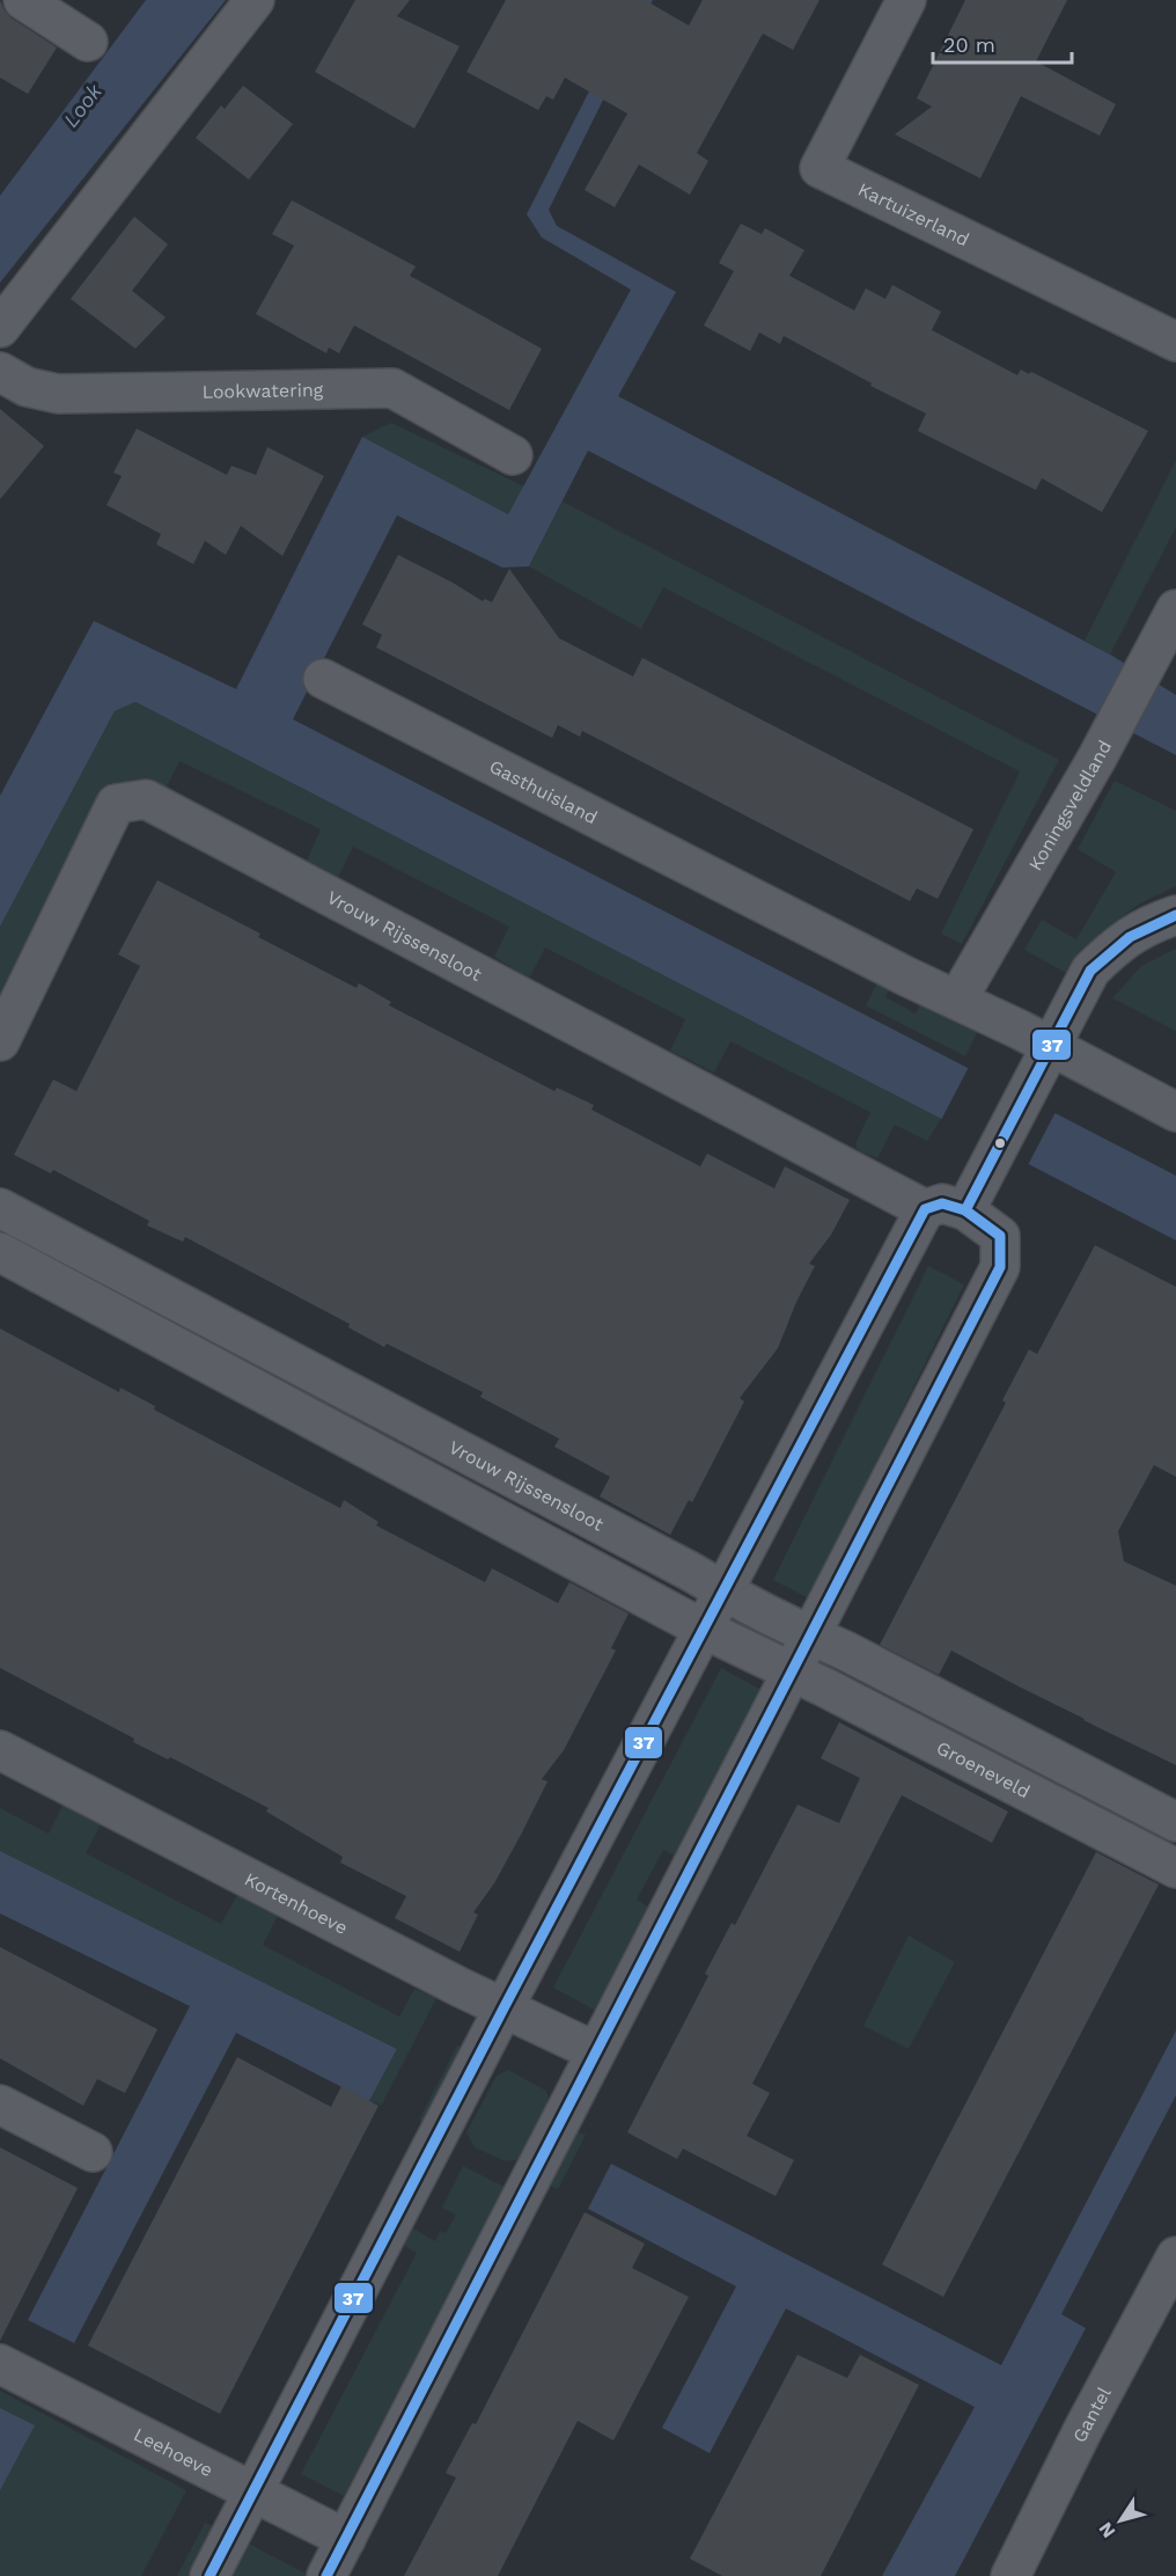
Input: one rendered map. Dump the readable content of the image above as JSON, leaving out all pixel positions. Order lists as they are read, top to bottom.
{
  "streets": {
    "street": [
      "Kartuizerland",
      "Lookwatering",
      "Gasthuisland",
      "Koningsveldland",
      "Vrouw Rijssensloot",
      "Groeneveld",
      "Kortenhoeve",
      "Gantel",
      "Leehoeve"
    ]
  },
  "crossings": [
    ["Gasthuisland", "Koningsveldland"]
  ],
  "water": ["Look"],
  "lines": ["transit line 37"],
  "scale_bar": "20 m",
  "north": "bottom left"
}
